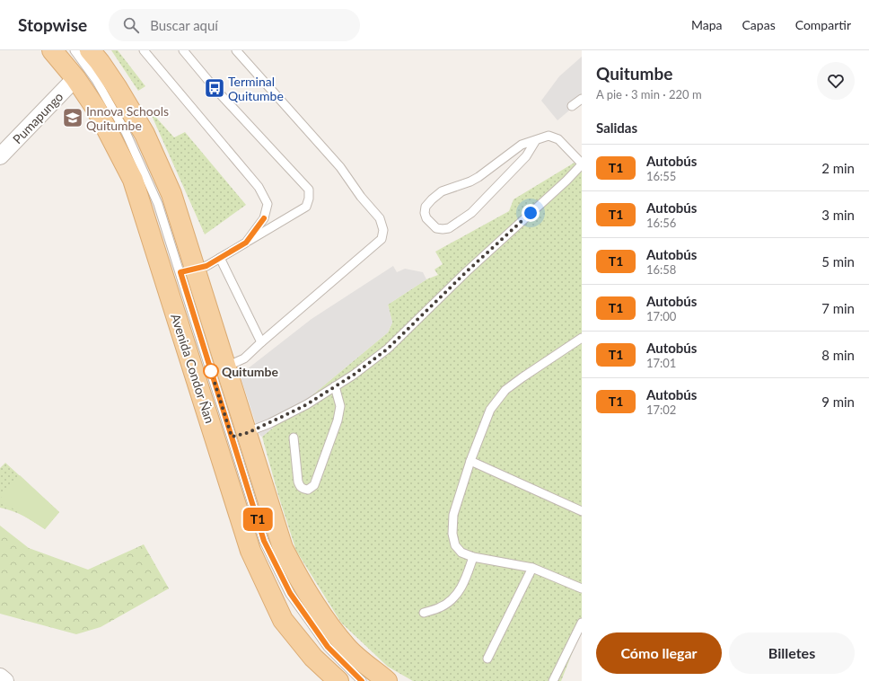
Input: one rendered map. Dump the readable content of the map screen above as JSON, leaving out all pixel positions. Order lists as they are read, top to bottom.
{
  "streets": {
    "main road": ["Avenida Condor Ñan"],
    "street": ["Pumapungo"]
  },
  "crossings": [
    ["Pumapungo", "Avenida Condor Ñan"]
  ],
  "places": {
    "bus stop": ["Terminal Quitumbe"],
    "school or university": ["Innova Schools Quitumbe"],
    "other": ["Quitumbe"]
  },
  "lines": ["bus line T1"],
  "page": {
    "header": "Stopwise",
    "search": "Buscar aquí",
    "nav": ["Mapa", "Capas", "Compartir"],
    "on_map": "T1",
    "heading": [
      ["Quitumbe", "A pie · 3 min · 220 m"],
      "Salidas"
    ],
    "list": [
      {
        "mark": "T1",
        "name": "Autobús",
        "note": "16:55",
        "value": "2 min"
      },
      {
        "mark": "T1",
        "name": "Autobús",
        "note": "16:56",
        "value": "3 min"
      },
      {
        "mark": "T1",
        "name": "Autobús",
        "note": "16:58",
        "value": "5 min"
      },
      {
        "mark": "T1",
        "name": "Autobús",
        "note": "17:00",
        "value": "7 min"
      },
      {
        "mark": "T1",
        "name": "Autobús",
        "note": "17:01",
        "value": "8 min"
      },
      {
        "mark": "T1",
        "name": "Autobús",
        "note": "17:02",
        "value": "9 min"
      }
    ],
    "buttons": ["Cómo llegar", "Billetes"]
  }
}
